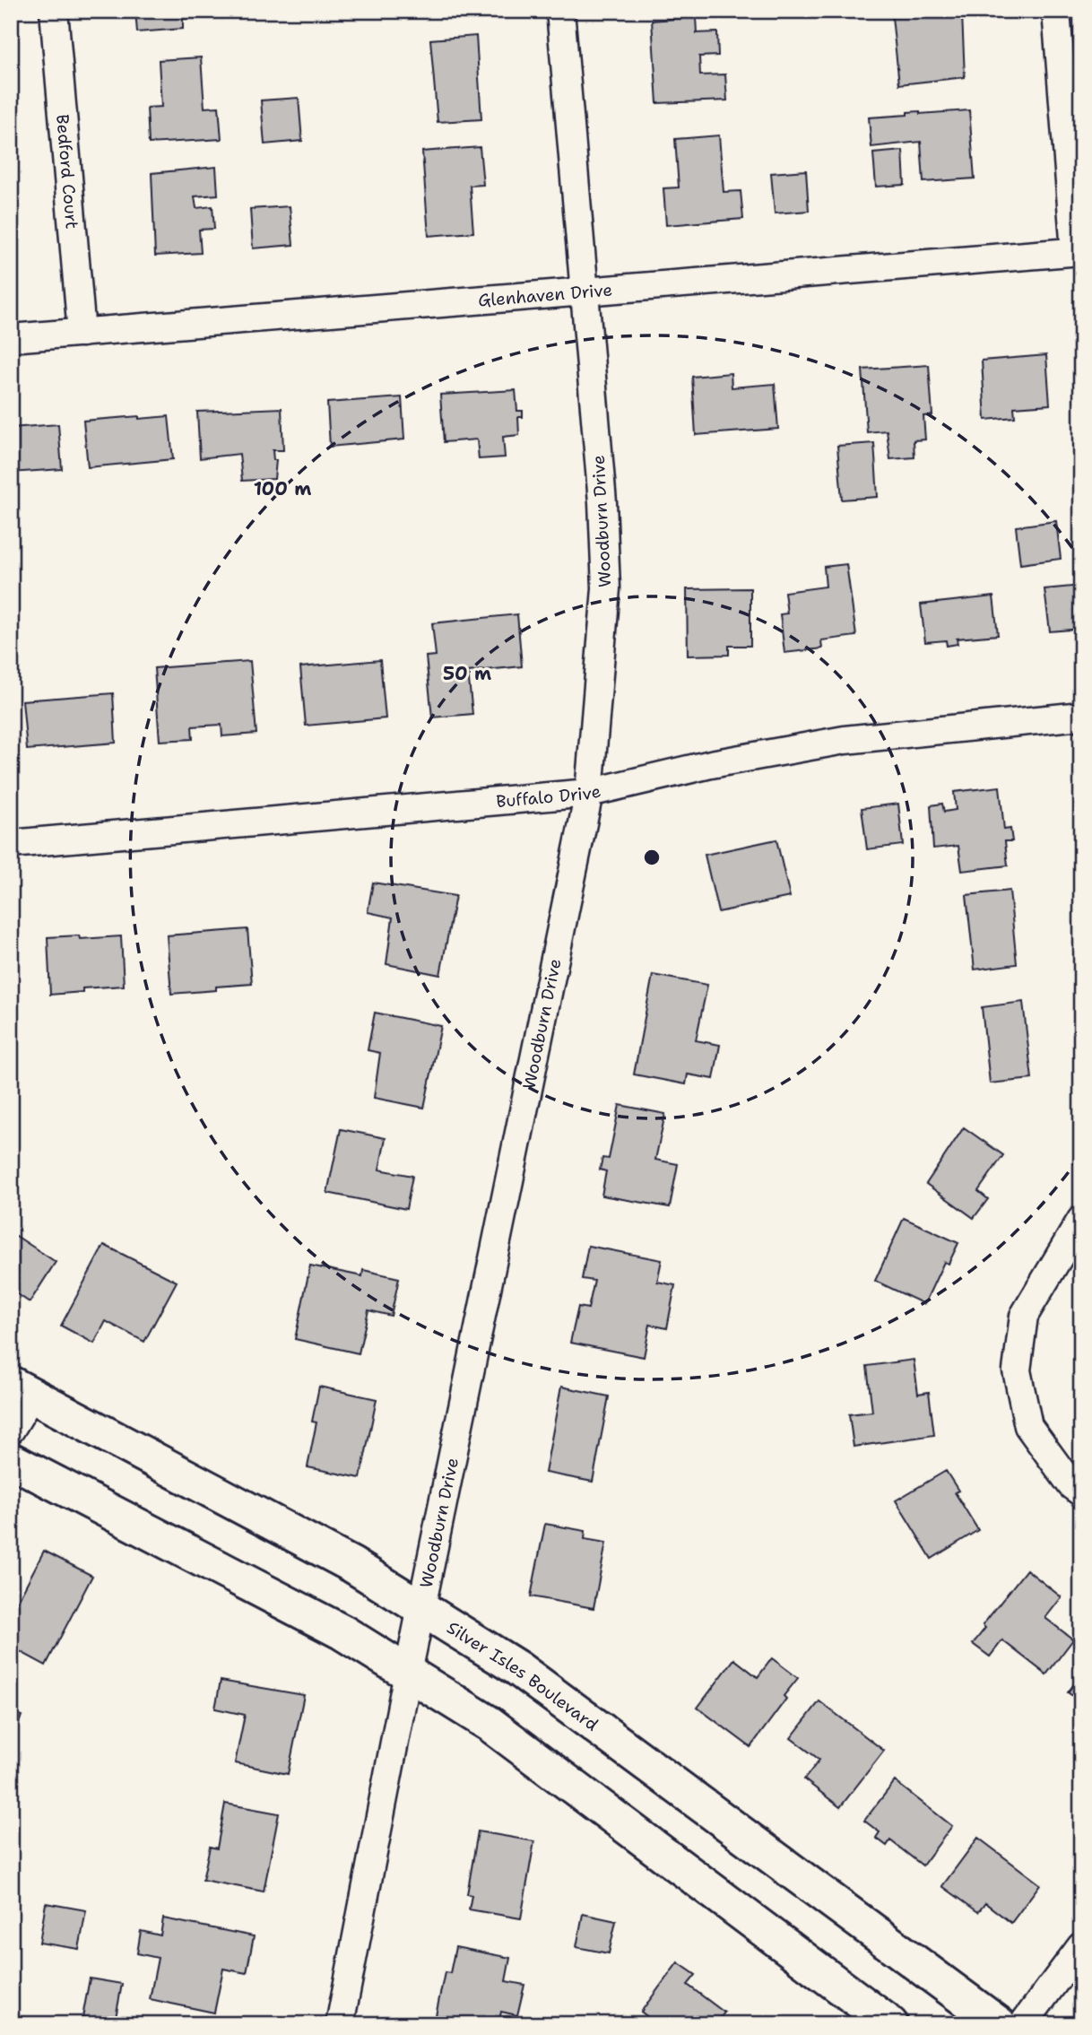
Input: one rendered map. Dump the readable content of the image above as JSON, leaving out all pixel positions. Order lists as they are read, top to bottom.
{
  "streets": {
    "street": [
      "Bedford Court",
      "Glenhaven Drive",
      "Woodburn Drive",
      "Buffalo Drive",
      "Silver Isles Boulevard"
    ]
  },
  "crossings": [
    ["Bedford Court", "Glenhaven Drive"],
    ["Glenhaven Drive", "Woodburn Drive"],
    ["Woodburn Drive", "Buffalo Drive"],
    ["Woodburn Drive", "Silver Isles Boulevard"]
  ],
  "rings": ["100 m", "50 m"]
}
